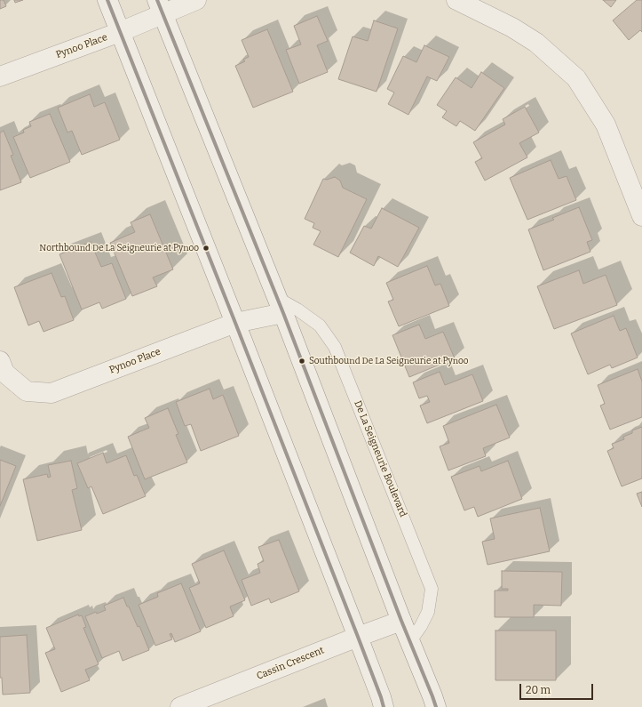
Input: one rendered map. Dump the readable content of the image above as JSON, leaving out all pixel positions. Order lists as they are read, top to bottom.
{
  "streets": {
    "street": ["Pynoo Place", "Cassin Crescent"],
    "lane": ["De La Seigneurie Boulevard"]
  },
  "crossings": [
    ["Pynoo Place", "De La Seigneurie Boulevard"]
  ],
  "places": ["Northbound De La Seigneurie at Pynoo", "Southbound De La Seigneurie at Pynoo"],
  "scale_bar": "20 m"
}
